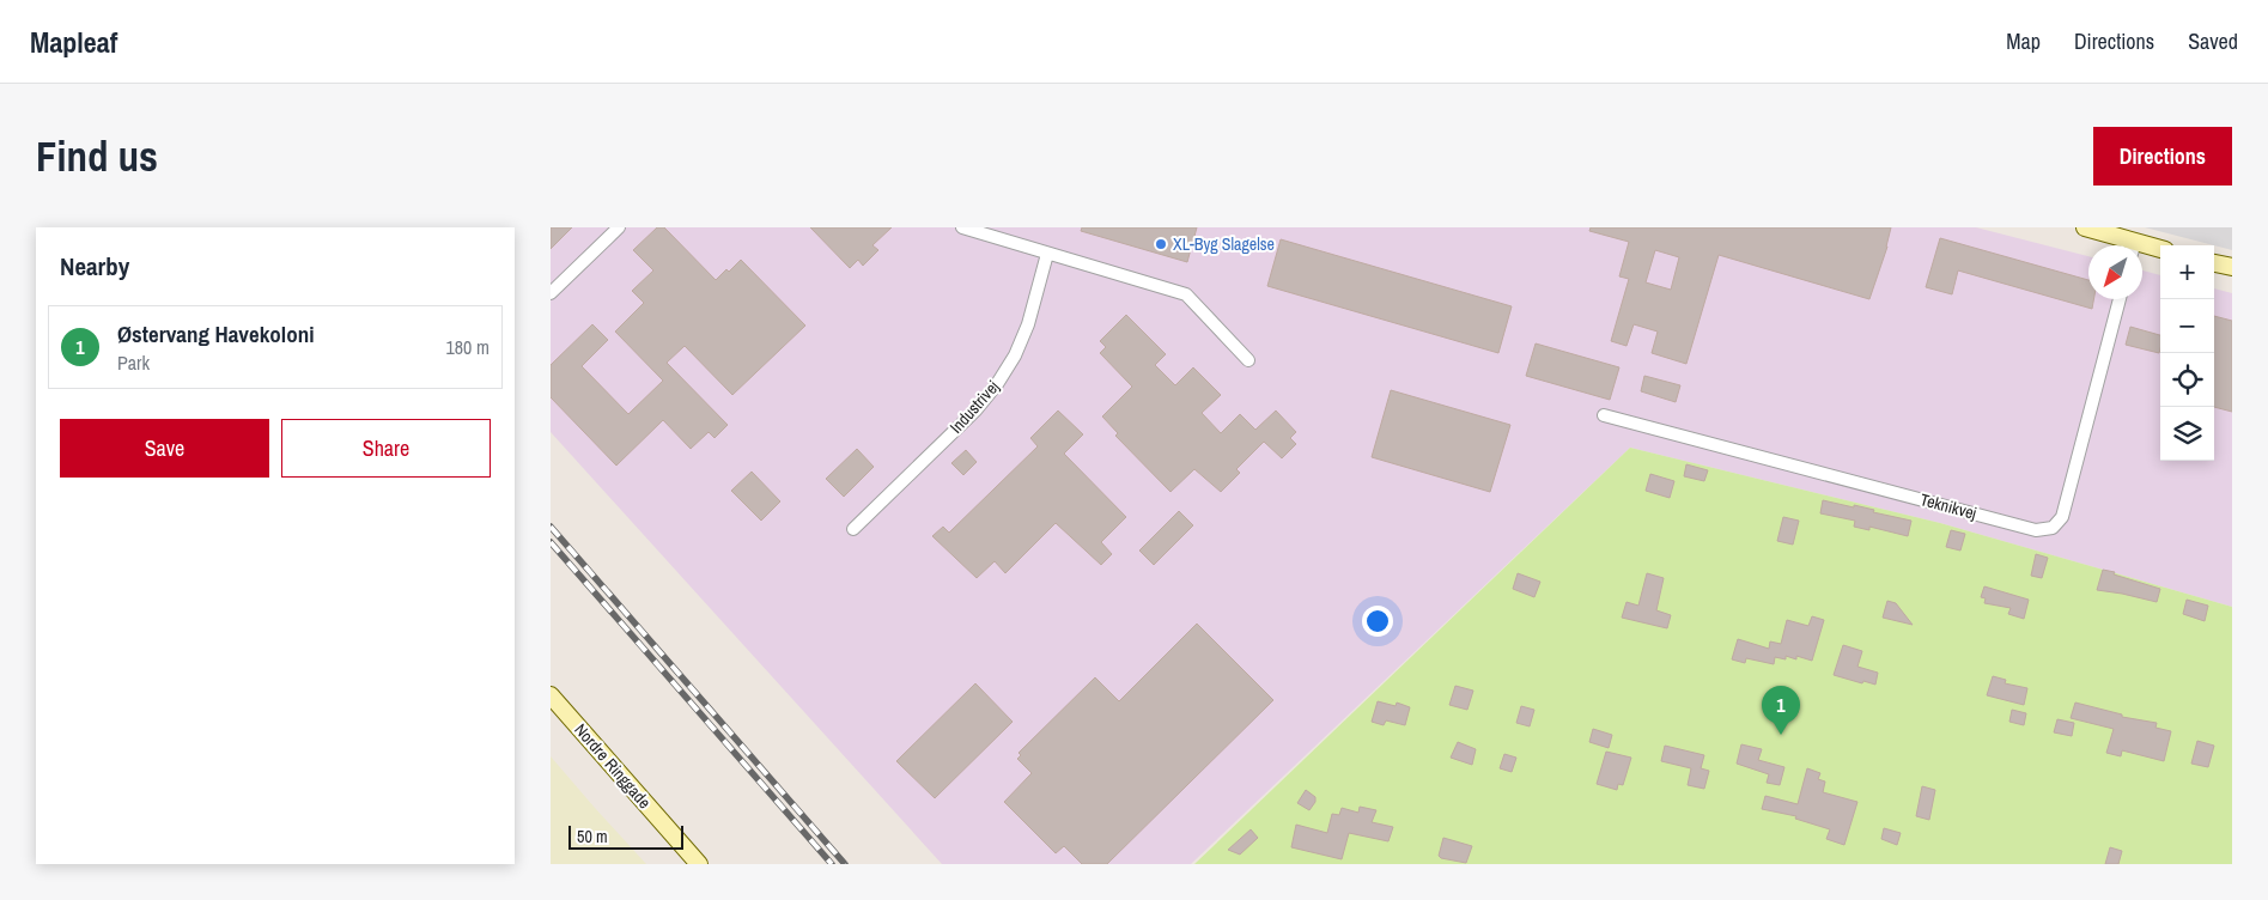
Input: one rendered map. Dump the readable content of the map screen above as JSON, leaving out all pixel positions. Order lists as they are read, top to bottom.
{
  "streets": {
    "street": ["Industrivej", "Teknikvej", "Nordre Ringgade"]
  },
  "places": ["XL-Byg Slagelse"],
  "scale_bar": "50 m",
  "north": "bottom left",
  "page": {
    "header": "Mapleaf",
    "nav": ["Map", "Directions", "Saved"],
    "buttons": [
      "Directions",
      ["Save", "Share"]
    ],
    "title": "Find us",
    "heading": "Nearby",
    "map_buttons": ["+", "−"],
    "list": [
      {
        "mark": "1",
        "name": "Østervang Havekoloni",
        "note": "Park",
        "value": "180 m"
      }
    ],
    "pins": "1",
    "scale": "50 m"
  }
}
